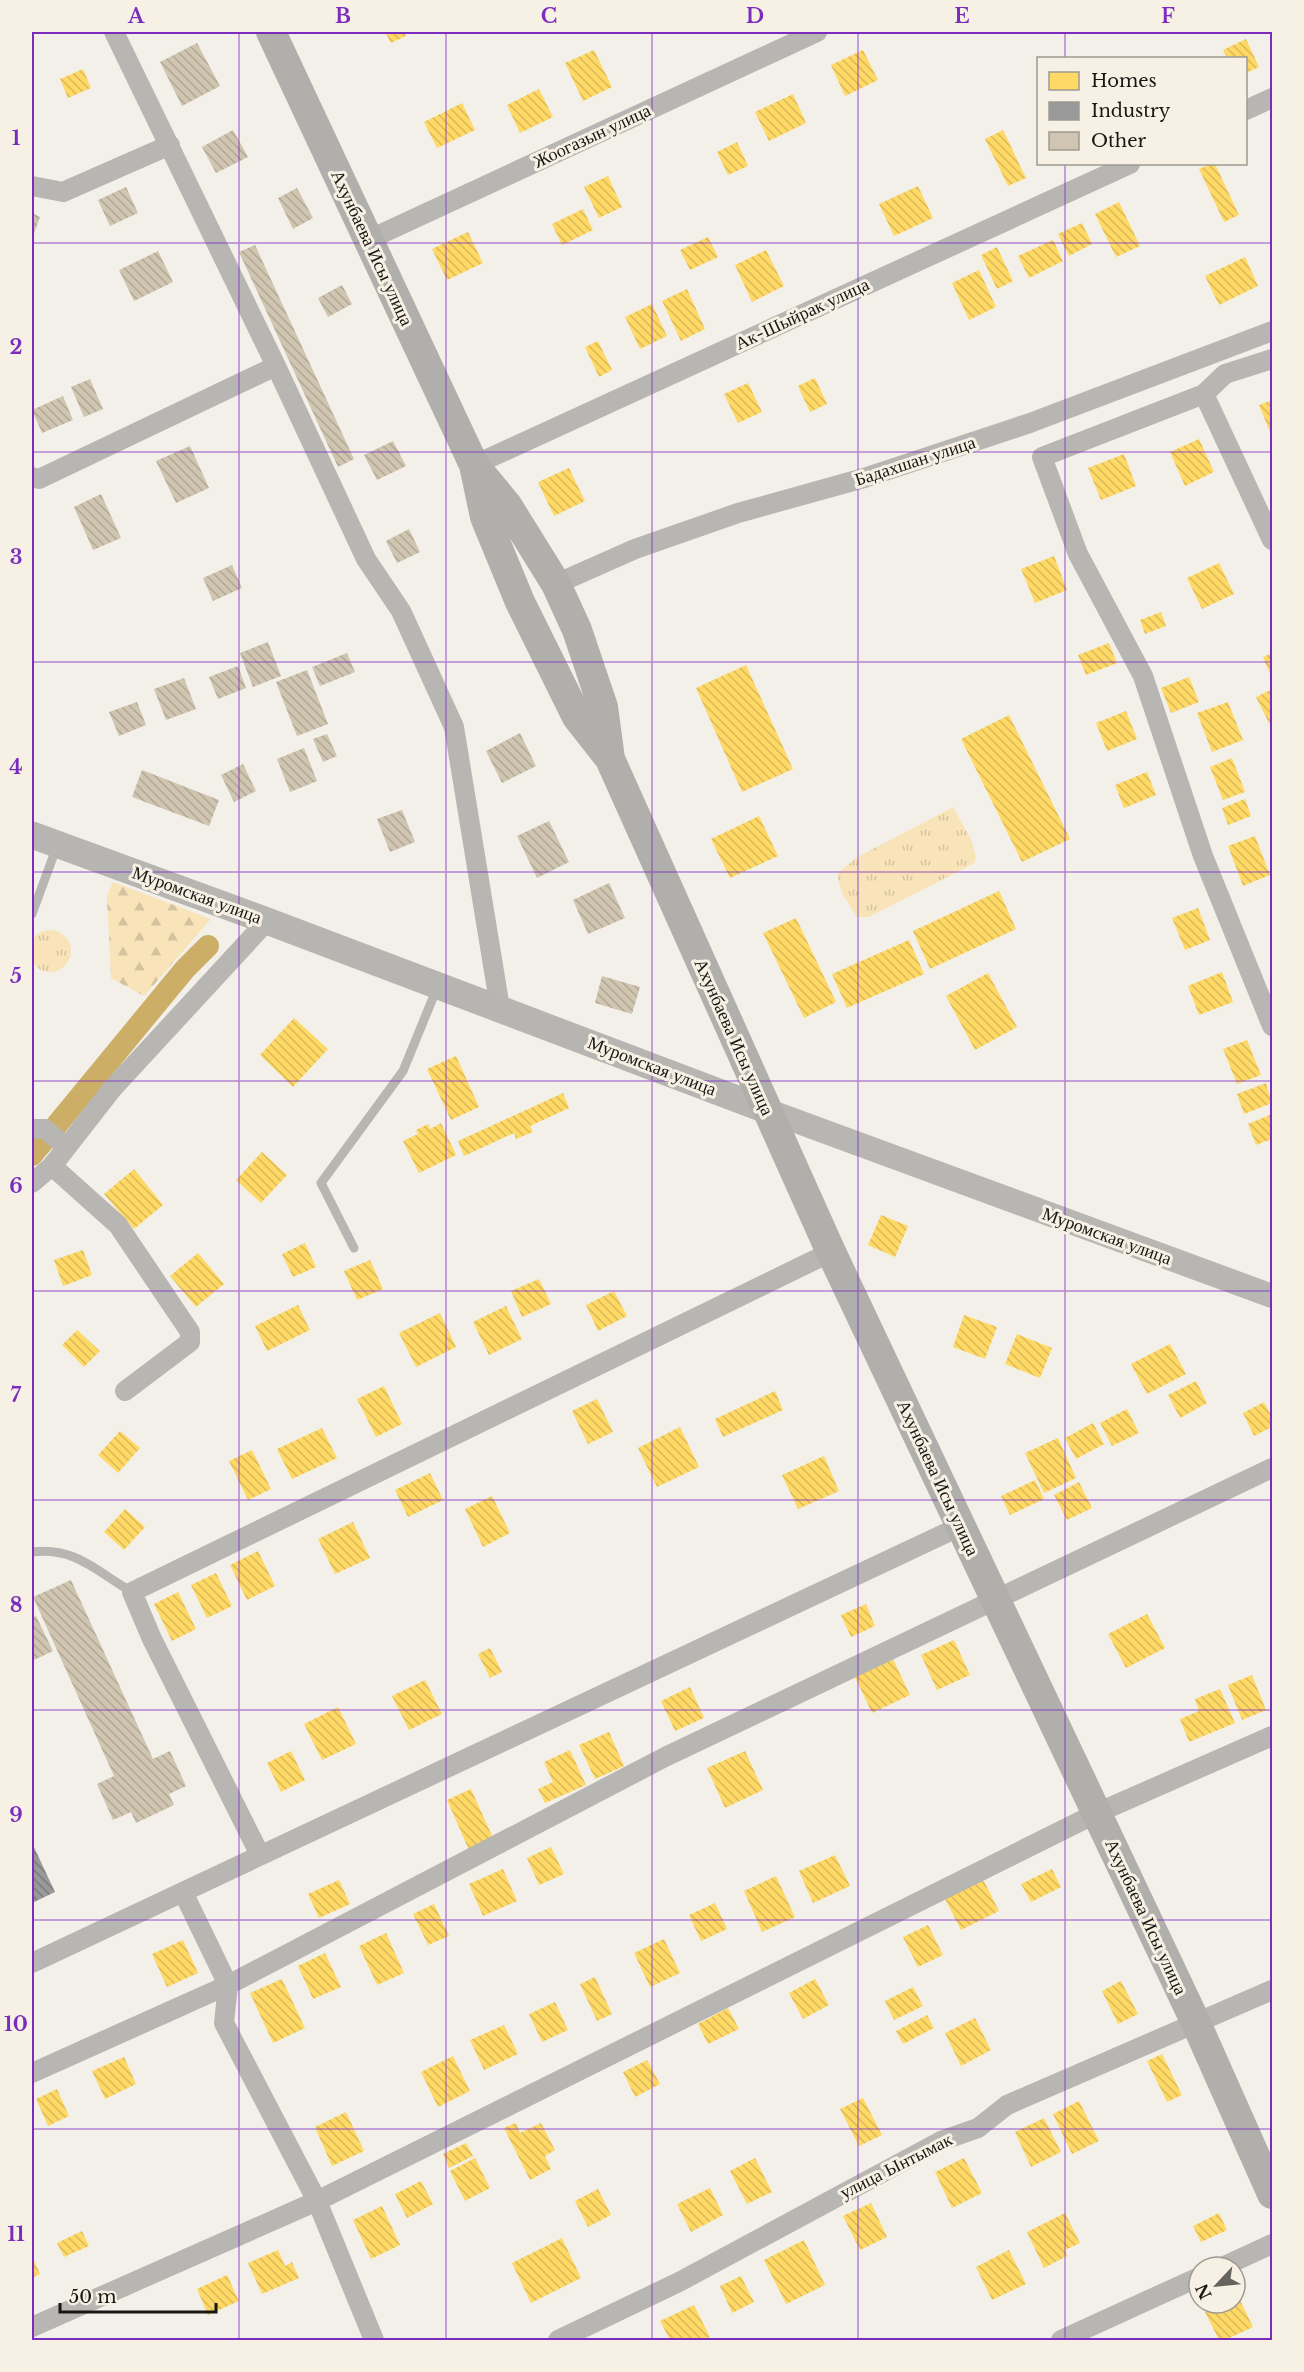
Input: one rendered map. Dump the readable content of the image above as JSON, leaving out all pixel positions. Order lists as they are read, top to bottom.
{
  "streets": {
    "main road": ["Ахунбаева Исы улица", "Муромская улица"],
    "street": [
      "Жоогазын улица",
      "Ак-Шыйрак улица",
      "Бадахшан улица",
      "улица Ынтымак"
    ]
  },
  "crossings": [
    ["Жоогазын улица", "Ахунбаева Исы улица"],
    ["Ахунбаева Исы улица", "Ак-Шыйрак улица"],
    ["Ахунбаева Исы улица", "Бадахшан улица"],
    ["Ахунбаева Исы улица", "Муромская улица"],
    ["Ахунбаева Исы улица", "улица Ынтымак"]
  ],
  "legend": ["Homes", "Industry", "Other"],
  "scale_bar": "50 m",
  "north": "bottom left",
  "grid": {
    "columns": [
      "A",
      "B",
      "C",
      "D",
      "E",
      "F"
    ],
    "rows": [
      "1",
      "2",
      "3",
      "4",
      "5",
      "6",
      "7",
      "8",
      "9",
      "10",
      "11"
    ]
  }
}
